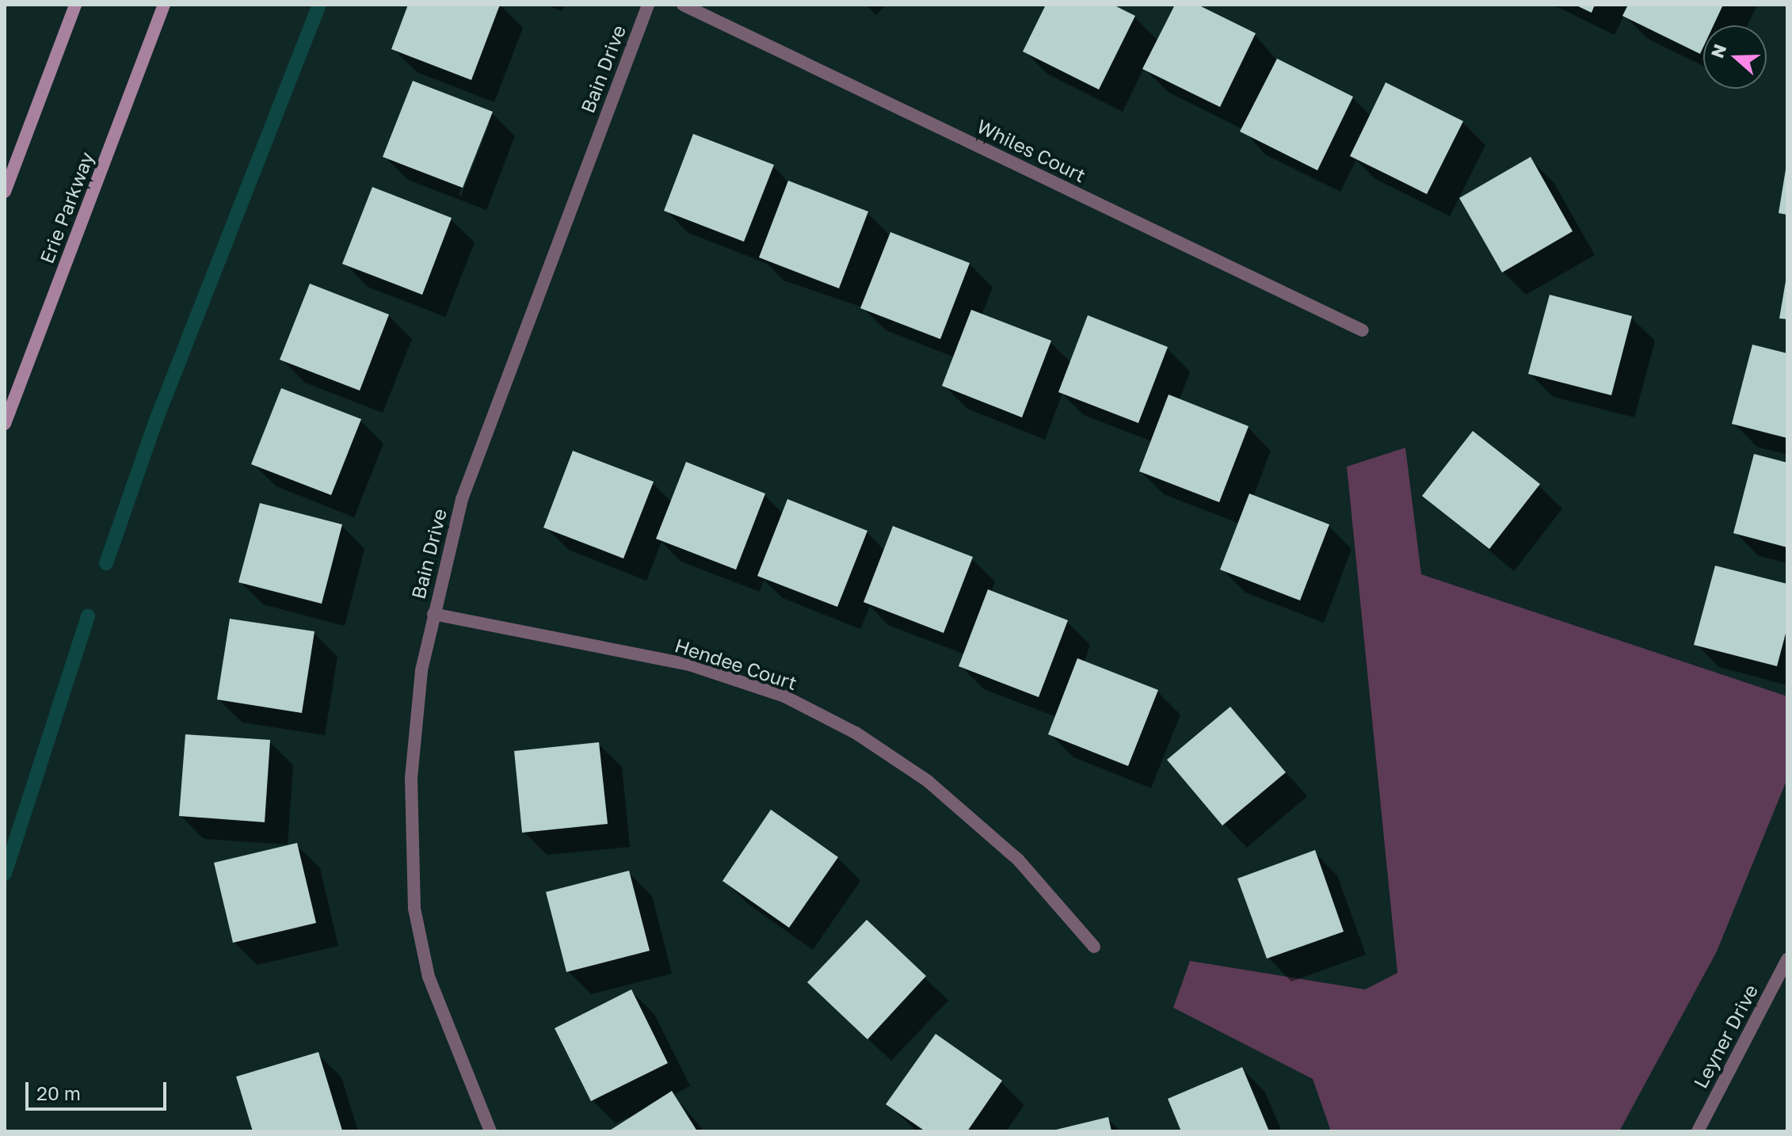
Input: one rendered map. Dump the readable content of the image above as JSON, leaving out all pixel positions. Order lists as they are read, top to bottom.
{
  "streets": {
    "main road": ["Erie Parkway"],
    "street": [
      "Bain Drive",
      "Whiles Court",
      "Hendee Court",
      "Leyner Drive"
    ]
  },
  "crossings": [
    ["Bain Drive", "Hendee Court"]
  ],
  "scale_bar": "20 m",
  "north": "left"
}
